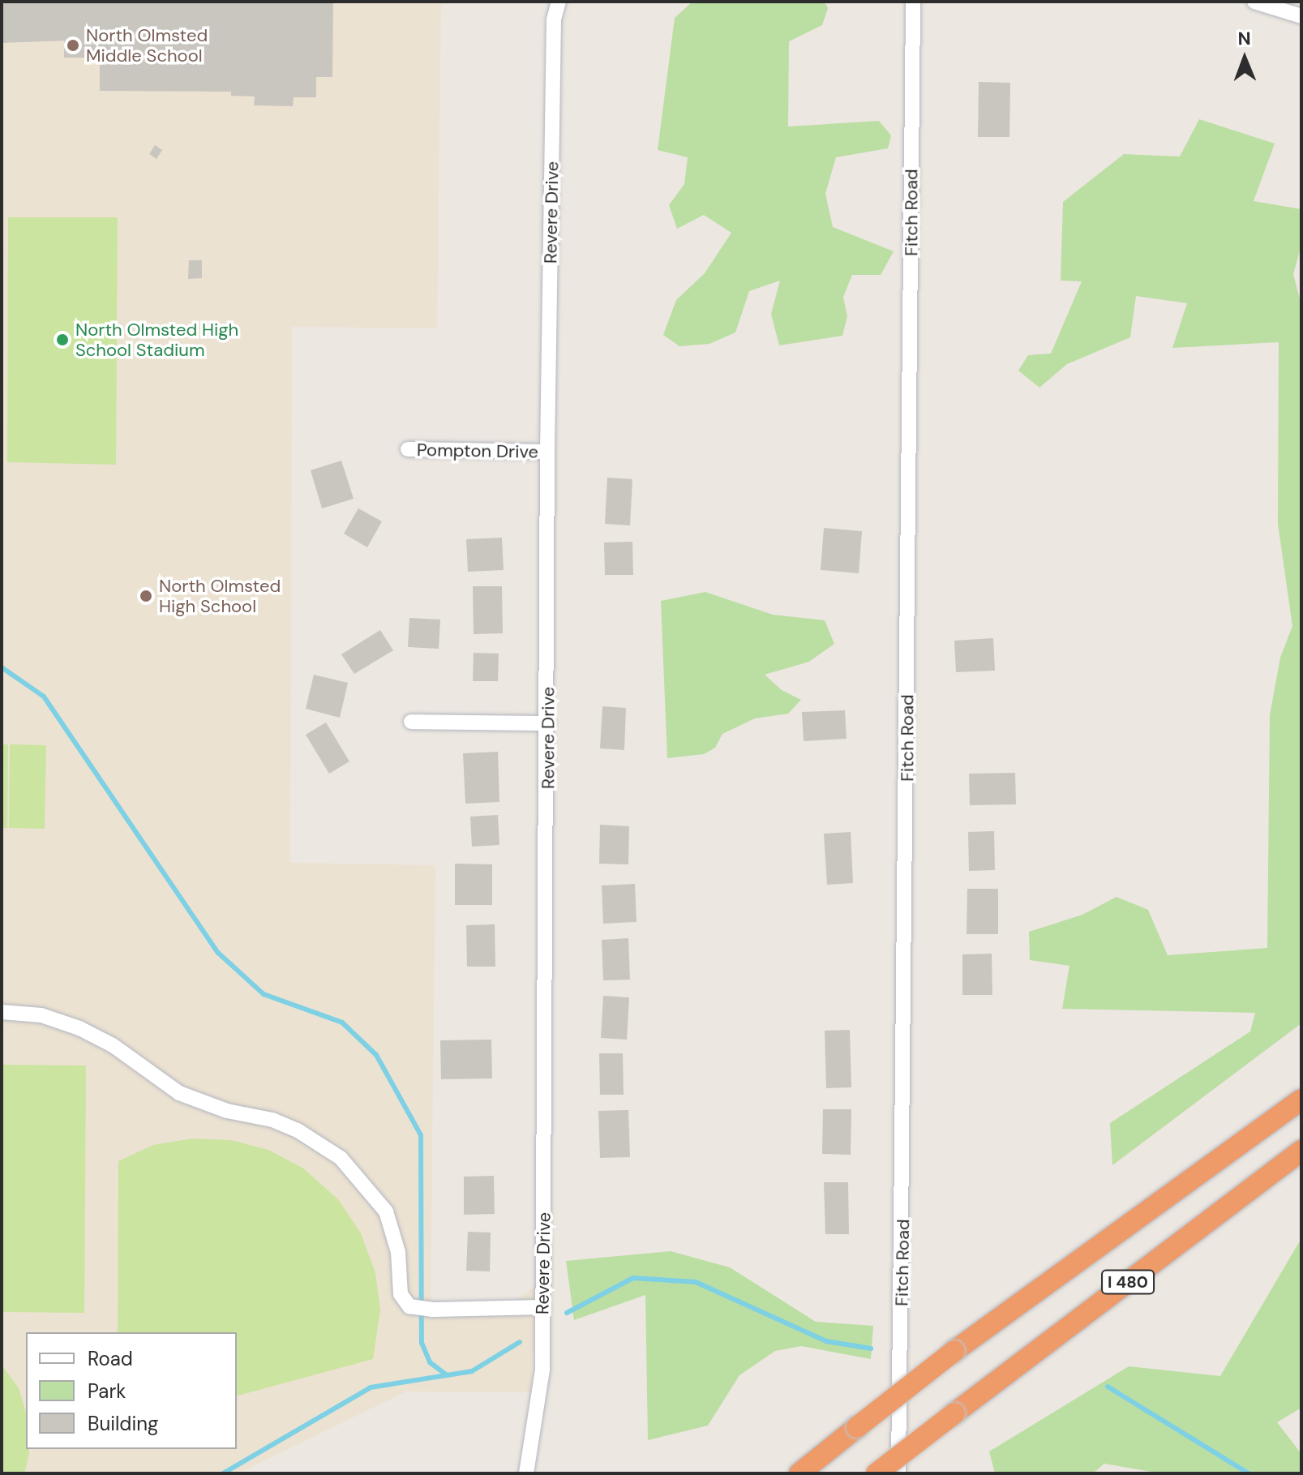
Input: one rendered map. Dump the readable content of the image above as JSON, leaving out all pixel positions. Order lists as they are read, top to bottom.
{
  "streets": {
    "highway": ["I 480"],
    "street": ["Revere Drive", "Fitch Road", "Pompton Drive"]
  },
  "crossings": [
    ["Revere Drive", "Pompton Drive"]
  ],
  "places": ["North Olmsted Middle School", "North Olmsted High School Stadium", "North Olmsted High School"],
  "legend": ["Road", "Park", "Building"],
  "north": "top"
}
